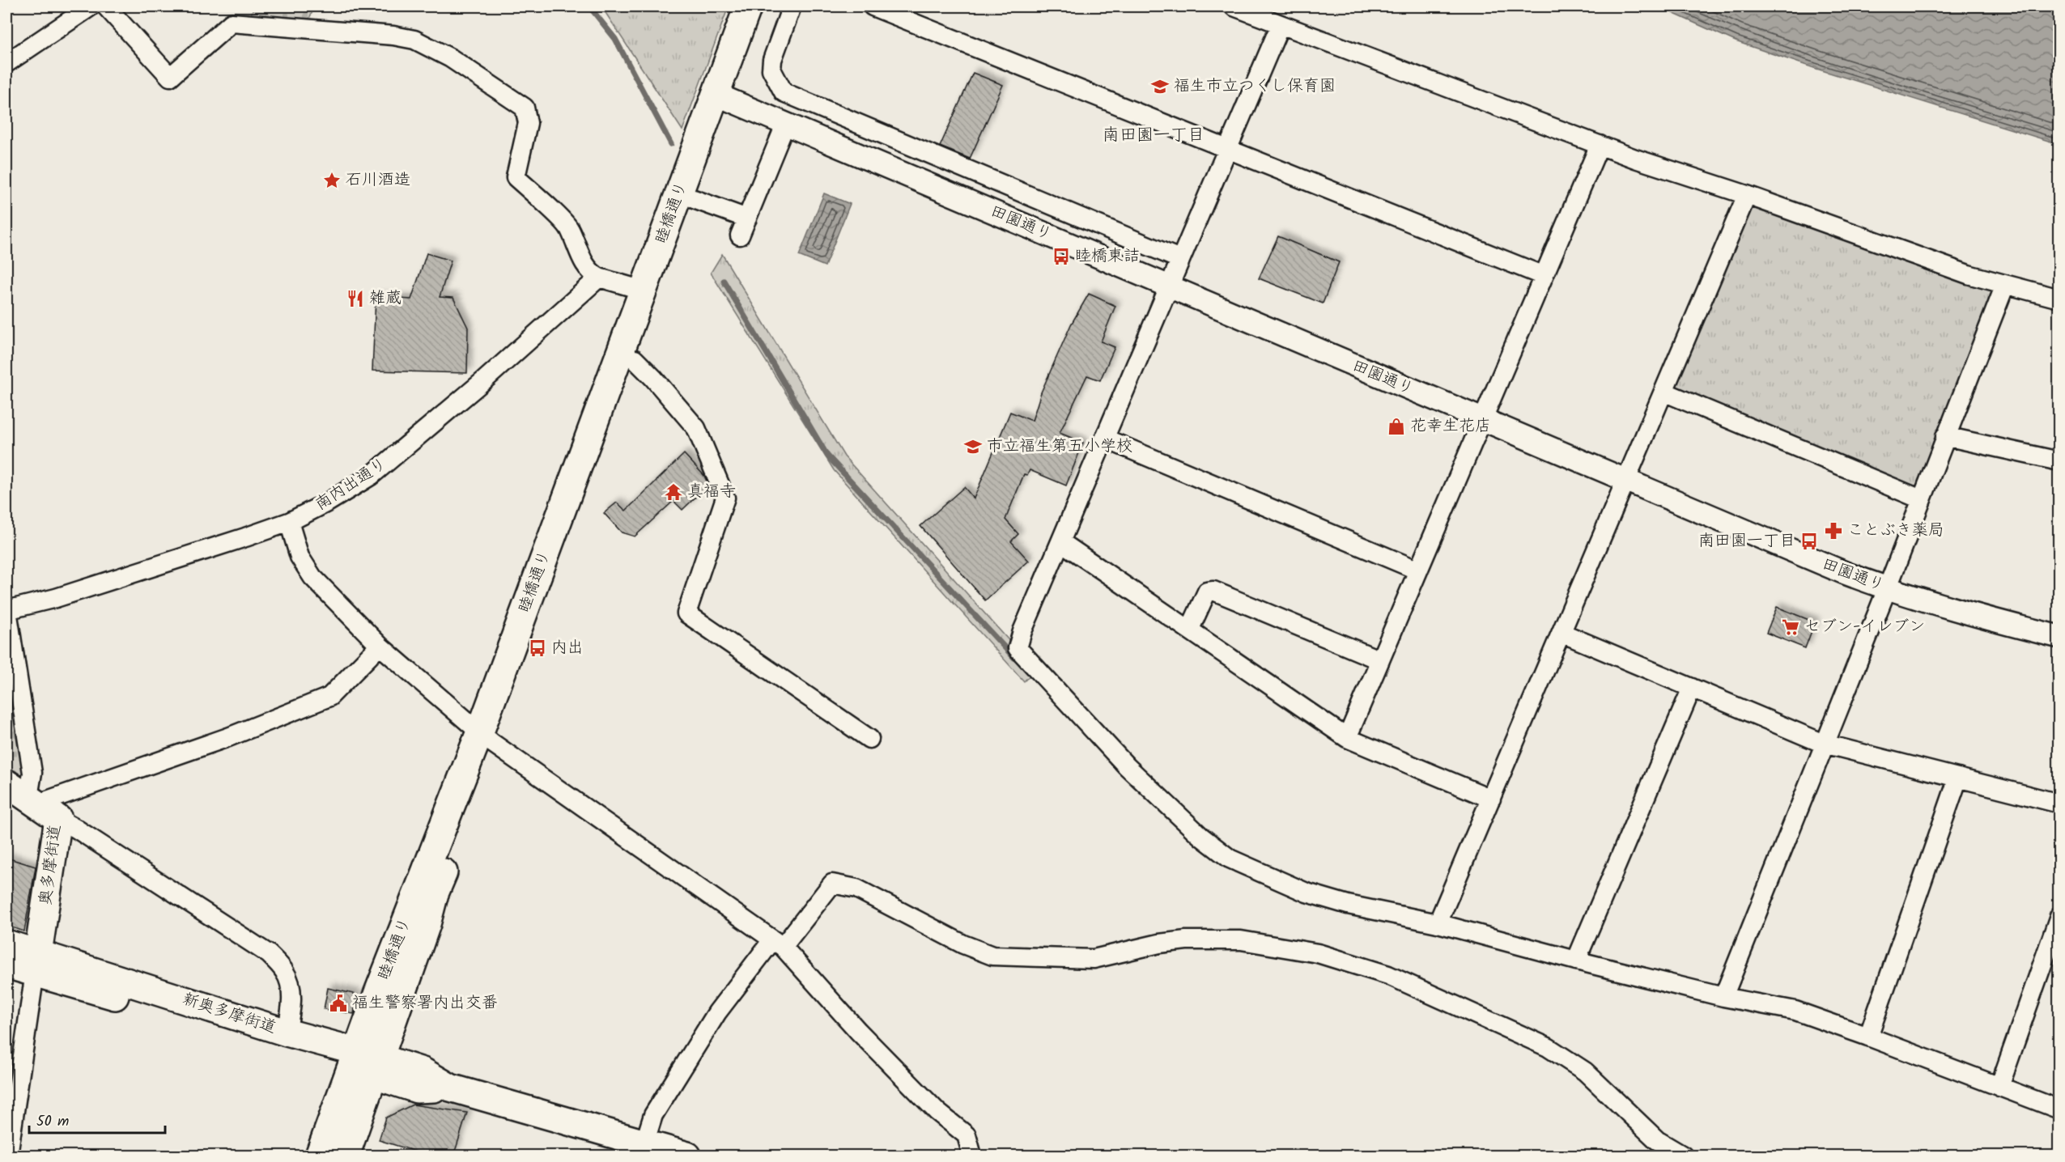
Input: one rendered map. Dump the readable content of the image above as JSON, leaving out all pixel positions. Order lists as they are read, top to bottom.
{
  "streets": {
    "main road": ["睦橋通り", "奥多摩街道", "新奥多摩街道"],
    "street": ["田園通り", "南内出通り"]
  },
  "crossings": [
    ["睦橋通り", "田園通り"],
    ["睦橋通り", "新奥多摩街道"],
    ["奥多摩街道", "新奥多摩街道"]
  ],
  "districts": ["南田園一丁目"],
  "places": {
    "school or university": ["福生市立つくし保育園", "市立福生第五小学校"],
    "place": ["石川酒造"],
    "bus stop": ["睦橋東詰", "南田園一丁目", "内出"],
    "restaurant": ["雑蔵"],
    "shop": ["花幸生花店"],
    "temple": ["真福寺"],
    "pharmacy": ["ことぶき薬局"],
    "supermarket": ["セブン-イレブン"],
    "public building": ["福生警察署内出交番"]
  },
  "scale_bar": "50 m"
}
